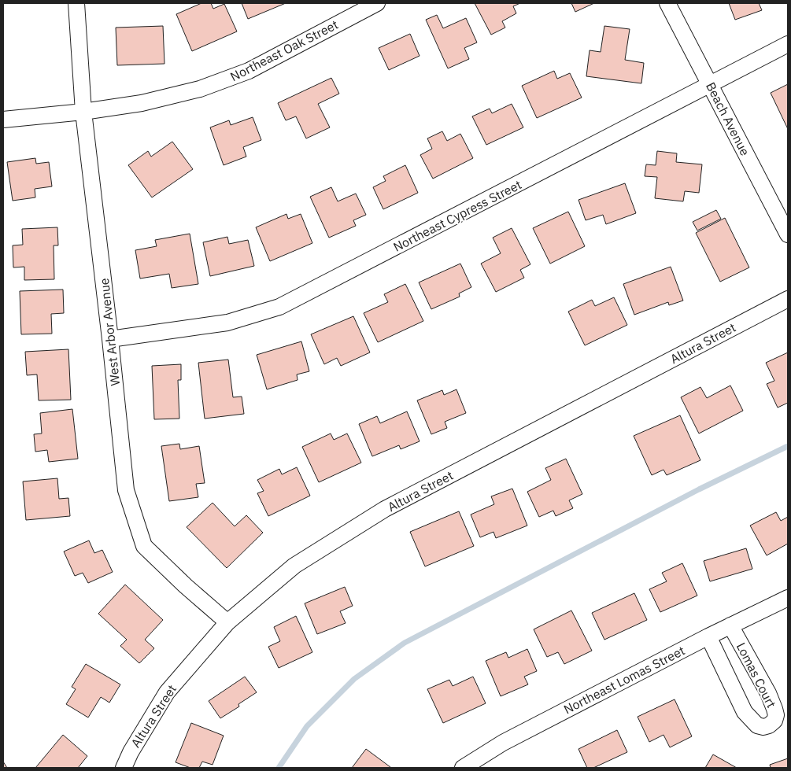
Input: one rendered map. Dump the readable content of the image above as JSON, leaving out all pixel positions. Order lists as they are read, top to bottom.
{
  "streets": {
    "street": [
      "Northeast Oak Street",
      "Beach Avenue",
      "Northeast Cypress Street",
      "West Arbor Avenue",
      "Altura Street",
      "Lomas Court",
      "Northeast Lomas Street"
    ]
  },
  "crossings": [
    ["Northeast Oak Street", "West Arbor Avenue"],
    ["Beach Avenue", "Northeast Cypress Street"],
    ["Northeast Cypress Street", "West Arbor Avenue"],
    ["West Arbor Avenue", "Altura Street"],
    ["Lomas Court", "Northeast Lomas Street"]
  ]
}
